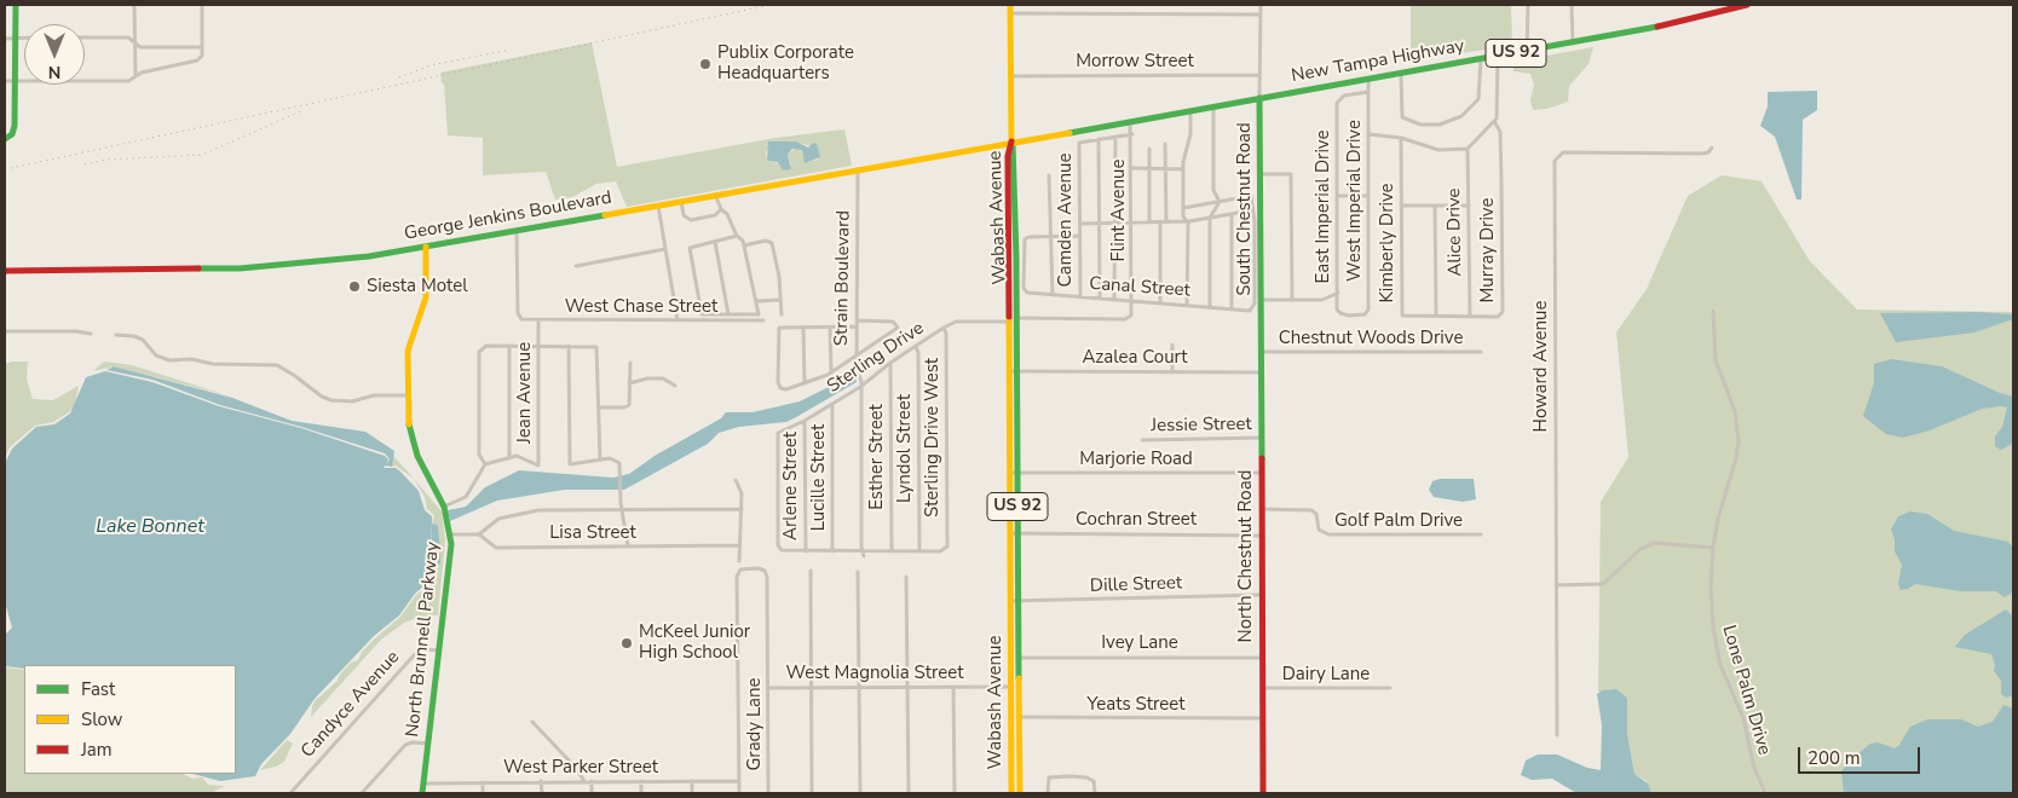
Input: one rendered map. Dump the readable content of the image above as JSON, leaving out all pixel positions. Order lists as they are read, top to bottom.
{
  "streets": {
    "main road": [
      "US 92",
      "New Tampa Highway",
      "South Chestnut Road",
      "George Jenkins Boulevard",
      "Wabash Avenue",
      "North Chestnut Road",
      "North Brunnell Parkway"
    ],
    "street": [
      "Morrow Street",
      "West Imperial Drive",
      "East Imperial Drive",
      "Flint Avenue",
      "Camden Avenue",
      "Alice Drive",
      "Kimberly Drive",
      "Murray Drive",
      "Strain Boulevard",
      "Canal Street",
      "West Chase Street",
      "Chestnut Woods Drive",
      "Sterling Drive",
      "Azalea Court",
      "Howard Avenue",
      "Jean Avenue",
      "Jessie Street",
      "Sterling Drive West",
      "Lyndol Street",
      "Esther Street",
      "Marjorie Road",
      "Lucille Street",
      "Arlene Street",
      "Cochran Street",
      "Golf Palm Drive",
      "Lisa Street",
      "Dille Street",
      "Ivey Lane",
      "West Magnolia Street",
      "Dairy Lane",
      "Lone Palm Drive",
      "Candyce Avenue",
      "Yeats Street",
      "Grady Lane",
      "West Parker Street"
    ]
  },
  "crossings": [
    ["New Tampa Highway", "West Imperial Drive"],
    ["New Tampa Highway", "South Chestnut Road"],
    ["New Tampa Highway", "Flint Avenue"],
    ["New Tampa Highway", "George Jenkins Boulevard"],
    ["New Tampa Highway", "Wabash Avenue"],
    ["West Imperial Drive", "East Imperial Drive"],
    ["South Chestnut Road", "North Chestnut Road"],
    ["Flint Avenue", "Canal Street"],
    ["George Jenkins Boulevard", "Wabash Avenue"],
    ["George Jenkins Boulevard", "Strain Boulevard"],
    ["George Jenkins Boulevard", "West Chase Street"],
    ["George Jenkins Boulevard", "North Brunnell Parkway"],
    ["Wabash Avenue", "Sterling Drive"],
    ["Wabash Avenue", "Azalea Court"],
    ["Wabash Avenue", "Marjorie Road"],
    ["Wabash Avenue", "Cochran Street"],
    ["Wabash Avenue", "Dille Street"],
    ["Wabash Avenue", "Ivey Lane"],
    ["Wabash Avenue", "West Magnolia Street"],
    ["Wabash Avenue", "Yeats Street"],
    ["Camden Avenue", "Canal Street"],
    ["Alice Drive", "Murray Drive"],
    ["Kimberly Drive", "Murray Drive"],
    ["Strain Boulevard", "Sterling Drive"],
    ["West Chase Street", "Jean Avenue"],
    ["Chestnut Woods Drive", "North Chestnut Road"],
    ["Sterling Drive", "Sterling Drive West"],
    ["Sterling Drive", "Lyndol Street"],
    ["Sterling Drive", "Esther Street"],
    ["Sterling Drive", "Lucille Street"],
    ["Sterling Drive", "Arlene Street"],
    ["Azalea Court", "North Chestnut Road"],
    ["Jessie Street", "North Chestnut Road"],
    ["Sterling Drive West", "Lyndol Street"],
    ["Marjorie Road", "North Chestnut Road"],
    ["Cochran Street", "North Chestnut Road"],
    ["Golf Palm Drive", "North Chestnut Road"],
    ["Lisa Street", "North Brunnell Parkway"],
    ["North Chestnut Road", "Dille Street"],
    ["North Chestnut Road", "Ivey Lane"],
    ["North Chestnut Road", "Dairy Lane"],
    ["North Chestnut Road", "Yeats Street"],
    ["North Brunnell Parkway", "Candyce Avenue"],
    ["North Brunnell Parkway", "West Parker Street"],
    ["West Magnolia Street", "Grady Lane"],
    ["Grady Lane", "West Parker Street"]
  ],
  "water": ["Lake Bonnet"],
  "places": ["Publix Corporate Headquarters", "Siesta Motel", "McKeel Junior High School"],
  "legend": ["Fast", "Slow", "Jam"],
  "scale_bar": "200 m",
  "north": "bottom"
}
